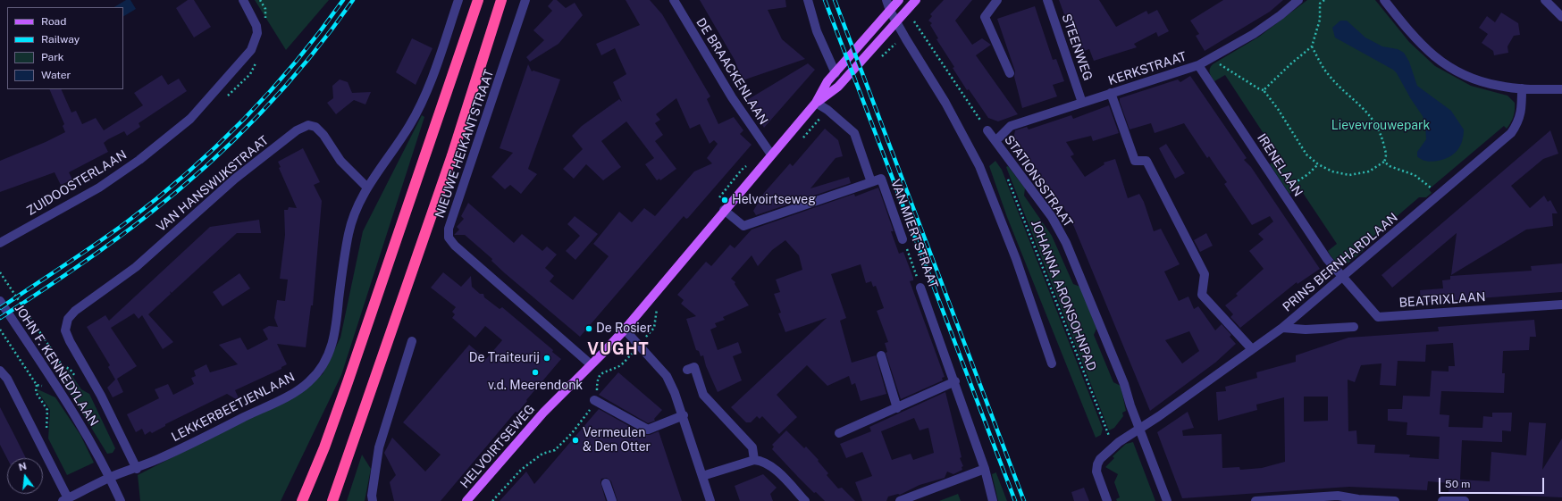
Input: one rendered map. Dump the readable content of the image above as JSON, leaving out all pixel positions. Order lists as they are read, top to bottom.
{
  "streets": {
    "main road": ["HELVOIRTSEWEG"],
    "street": [
      "STEENWEG",
      "KERKSTRAAT",
      "DE BRAACKENLAAN",
      "NIEUWE HEIKANTSTRAAT",
      "IRENELAAN",
      "STATIONSSTRAAT",
      "ZUIDOOSTERLAAN",
      "VAN HANSWIJKSTRAAT",
      "VAN MIERTSTRAAT",
      "PRINS BERNHARDLAAN",
      "BEATRIXLAAN",
      "JOHN F. KENNEDYLAAN",
      "LEKKERBEETJENLAAN"
    ],
    "path": ["JOHANNA ARONSOHNPAD"]
  },
  "crossings": [
    ["STEENWEG", "KERKSTRAAT"],
    ["KERKSTRAAT", "IRENELAAN"],
    ["KERKSTRAAT", "STATIONSSTRAAT"],
    ["DE BRAACKENLAAN", "HELVOIRTSEWEG"],
    ["NIEUWE HEIKANTSTRAAT", "HELVOIRTSEWEG"],
    ["IRENELAAN", "PRINS BERNHARDLAAN"],
    ["IRENELAAN", "BEATRIXLAAN"],
    ["STATIONSSTRAAT", "PRINS BERNHARDLAAN"],
    ["VAN HANSWIJKSTRAAT", "JOHN F. KENNEDYLAAN"],
    ["VAN HANSWIJKSTRAAT", "LEKKERBEETJENLAAN"],
    ["VAN MIERTSTRAAT", "HELVOIRTSEWEG"],
    ["PRINS BERNHARDLAAN", "BEATRIXLAAN"],
    ["JOHN F. KENNEDYLAAN", "LEKKERBEETJENLAAN"]
  ],
  "districts": ["VUGHT"],
  "parks": ["Lievevrouwepark"],
  "places": [
    "Helvoirtseweg",
    "De Rosier",
    "De Traiteurij",
    "v.d. Meerendonk",
    "Vermeulen & Den Otter"
  ],
  "legend": [
    "Road",
    "Railway",
    "Park",
    "Water"
  ],
  "scale_bar": "50 m",
  "north": "top"
}
